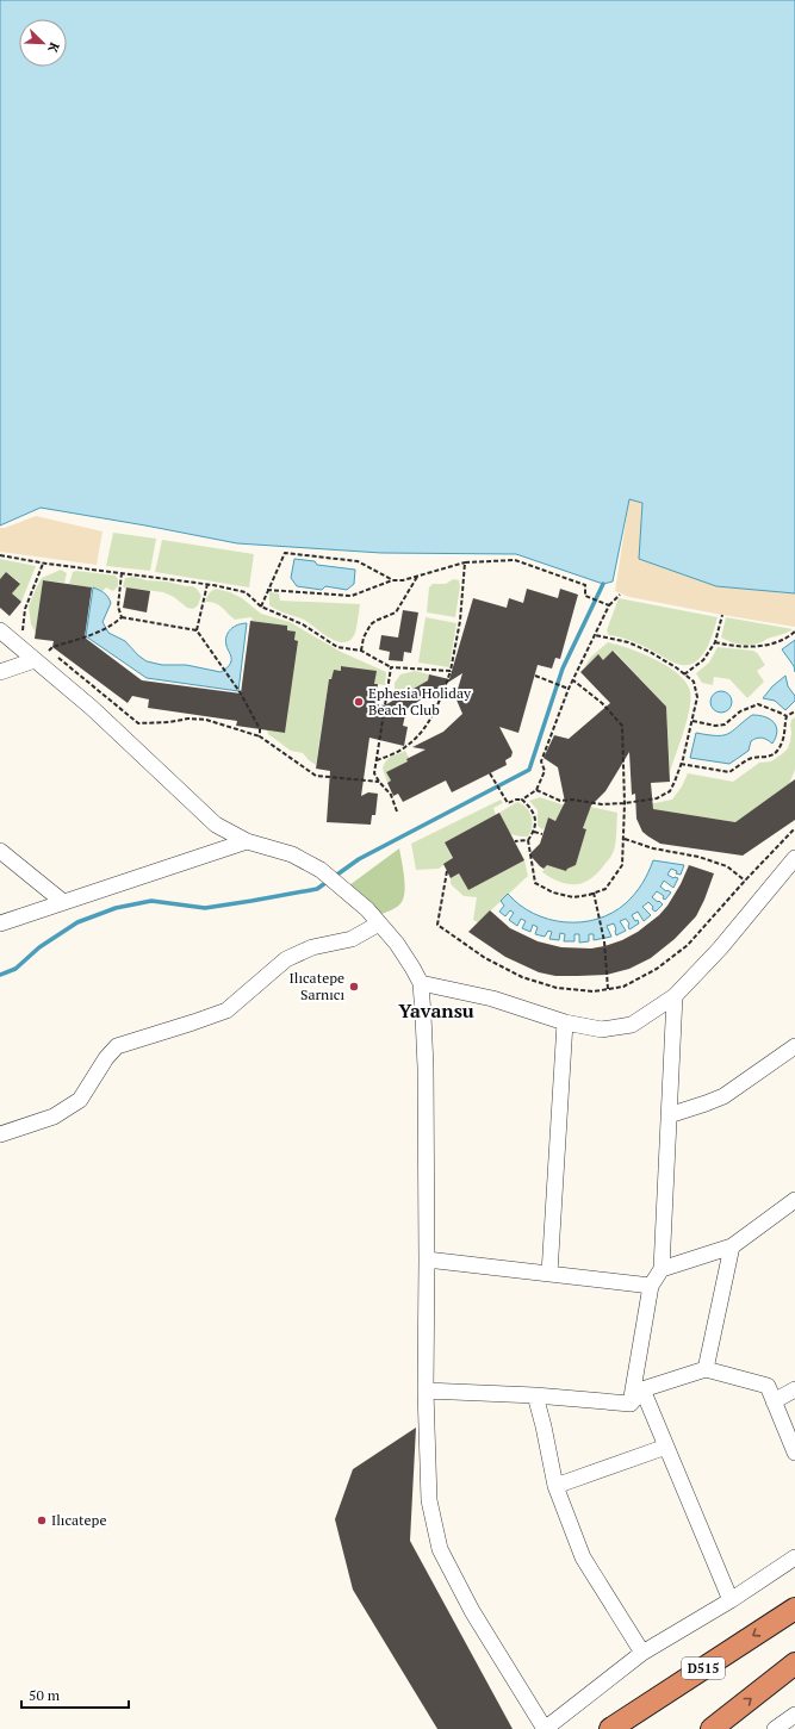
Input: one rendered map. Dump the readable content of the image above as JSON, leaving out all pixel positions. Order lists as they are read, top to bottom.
{
  "streets": {
    "highway": ["D515"]
  },
  "districts": ["Yavansu"],
  "places": ["Ephesia Holiday Beach Club", "Ilıcatepe Sarnıcı", "Ilıcatepe"],
  "scale_bar": "50 m",
  "north": "bottom right"
}
